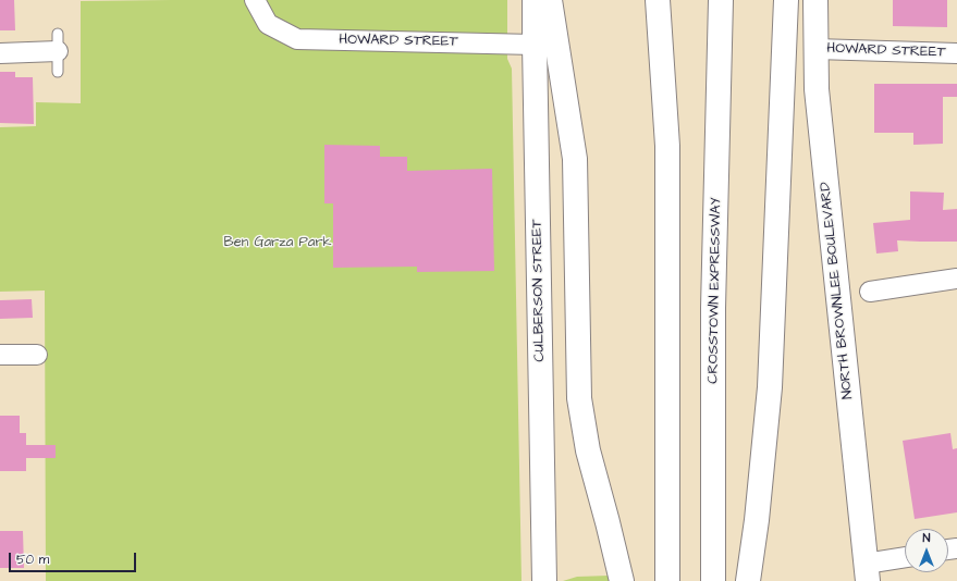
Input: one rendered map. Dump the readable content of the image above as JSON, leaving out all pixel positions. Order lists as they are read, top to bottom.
{
  "streets": {
    "main road": ["CULBERSON STREET", "CROSSTOWN EXPRESSWAY", "NORTH BROWNLEE BOULEVARD"],
    "street": ["HOWARD STREET"]
  },
  "crossings": [
    ["HOWARD STREET", "CULBERSON STREET"],
    ["HOWARD STREET", "NORTH BROWNLEE BOULEVARD"]
  ],
  "parks": ["Ben Garza Park"],
  "scale_bar": "50 m",
  "north": "top"
}
